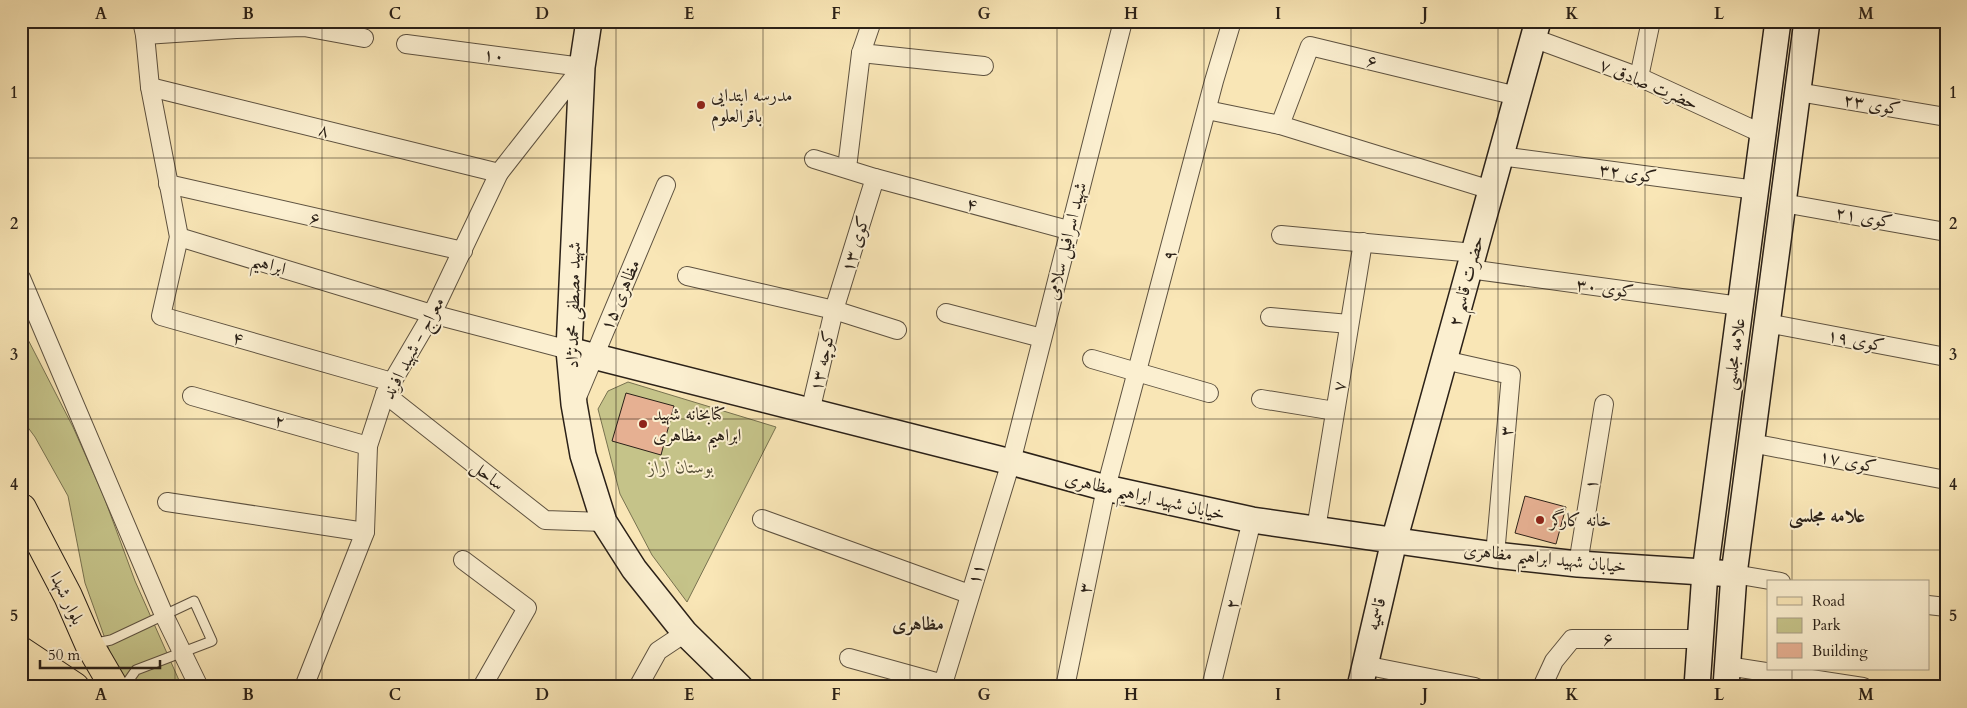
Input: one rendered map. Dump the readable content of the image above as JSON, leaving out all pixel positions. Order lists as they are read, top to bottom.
{
  "streets": {
    "main road": [
      "۲ حضرت قاسم",
      "شهید مصطفی محمدنژاد",
      "علامه مجلسی",
      "خیابان شهید ابراهیم مظاهری",
      "بلوار شهدا",
      "قاسمیه"
    ],
    "street": [
      "۱۰",
      "۶",
      "۷ حضرت صادق",
      "کوی ۲۳",
      "۸",
      "کوی ۳۲",
      "۴",
      "کوی ۲۱",
      "شهید اسرافیل سلامی",
      "کوی ۱۳",
      "۹",
      "ابراهیم",
      "کوی ۳۰",
      "۱۵ مظاهری",
      "کوی ۱۹",
      "معراج - شهید افرند",
      "کوچه ۱۳",
      "۷",
      "۲",
      "۳",
      "کوی ۱۷",
      "ساحل",
      "۱",
      "۱۱"
    ]
  },
  "crossings": [
    ["۱۰", "شهید مصطفی محمدنژاد"],
    ["۱۰", "معراج - شهید افرند"],
    ["۶", "۲ حضرت قاسم"],
    ["۶", "معراج - شهید افرند"],
    ["۶", "علامه مجلسی"],
    ["۷ حضرت صادق", "۲ حضرت قاسم"],
    ["۷ حضرت صادق", "علامه مجلسی"],
    ["کوی ۲۳", "علامه مجلسی"],
    ["۸", "معراج - شهید افرند"],
    ["کوی ۳۲", "۲ حضرت قاسم"],
    ["کوی ۳۲", "علامه مجلسی"],
    ["۴", "شهید اسرافیل سلامی"],
    ["۴", "کوی ۱۳"],
    ["۴", "ابراهیم"],
    ["۴", "معراج - شهید افرند"],
    ["۴", "ساحل"],
    ["کوی ۲۱", "علامه مجلسی"],
    ["شهید اسرافیل سلامی", "خیابان شهید ابراهیم مظاهری"],
    ["شهید اسرافیل سلامی", "۱۱"],
    ["کوی ۱۳", "کوچه ۱۳"],
    ["۹", "۳"],
    ["۹", "خیابان شهید ابراهیم مظاهری"],
    ["ابراهیم", "شهید مصطفی محمدنژاد"],
    ["ابراهیم", "معراج - شهید افرند"],
    ["ابراهیم", "خیابان شهید ابراهیم مظاهری"],
    ["۲ حضرت قاسم", "کوی ۳۰"],
    ["۲ حضرت قاسم", "۳"],
    ["۲ حضرت قاسم", "خیابان شهید ابراهیم مظاهری"],
    ["۲ حضرت قاسم", "قاسمیه"],
    ["کوی ۳۰", "علامه مجلسی"],
    ["کوی ۳۰", "۷"],
    ["۱۵ مظاهری", "شهید مصطفی محمدنژاد"],
    ["۱۵ مظاهری", "خیابان شهید ابراهیم مظاهری"],
    ["شهید مصطفی محمدنژاد", "معراج - شهید افرند"],
    ["شهید مصطفی محمدنژاد", "ساحل"],
    ["شهید مصطفی محمدنژاد", "خیابان شهید ابراهیم مظاهری"],
    ["کوی ۱۹", "علامه مجلسی"],
    ["معراج - شهید افرند", "۲"],
    ["معراج - شهید افرند", "ساحل"],
    ["علامه مجلسی", "کوی ۱۷"],
    ["علامه مجلسی", "خیابان شهید ابراهیم مظاهری"],
    ["کوچه ۱۳", "خیابان شهید ابراهیم مظاهری"],
    ["۷", "خیابان شهید ابراهیم مظاهری"],
    ["۲", "خیابان شهید ابراهیم مظاهری"],
    ["۳", "خیابان شهید ابراهیم مظاهری"],
    ["۱", "خیابان شهید ابراهیم مظاهری"],
    ["خیابان شهید ابراهیم مظاهری", "۱۱"],
    ["خیابان شهید ابراهیم مظاهری", "قاسمیه"]
  ],
  "districts": ["علامه مجلسی", "مظاهری"],
  "parks": ["بوستان آراز"],
  "places": ["مدرسه ابتدایی باقرالعلوم", "کتابخانه شهید ابراهیم مظاهری", "خانه کارگر"],
  "legend": ["Road", "Park", "Building"],
  "scale_bar": "50 m",
  "grid": {
    "columns": [
      "A",
      "B",
      "C",
      "D",
      "E",
      "F",
      "G",
      "H",
      "I",
      "J",
      "K",
      "L",
      "M"
    ],
    "rows": [
      "1",
      "2",
      "3",
      "4",
      "5"
    ]
  }
}
